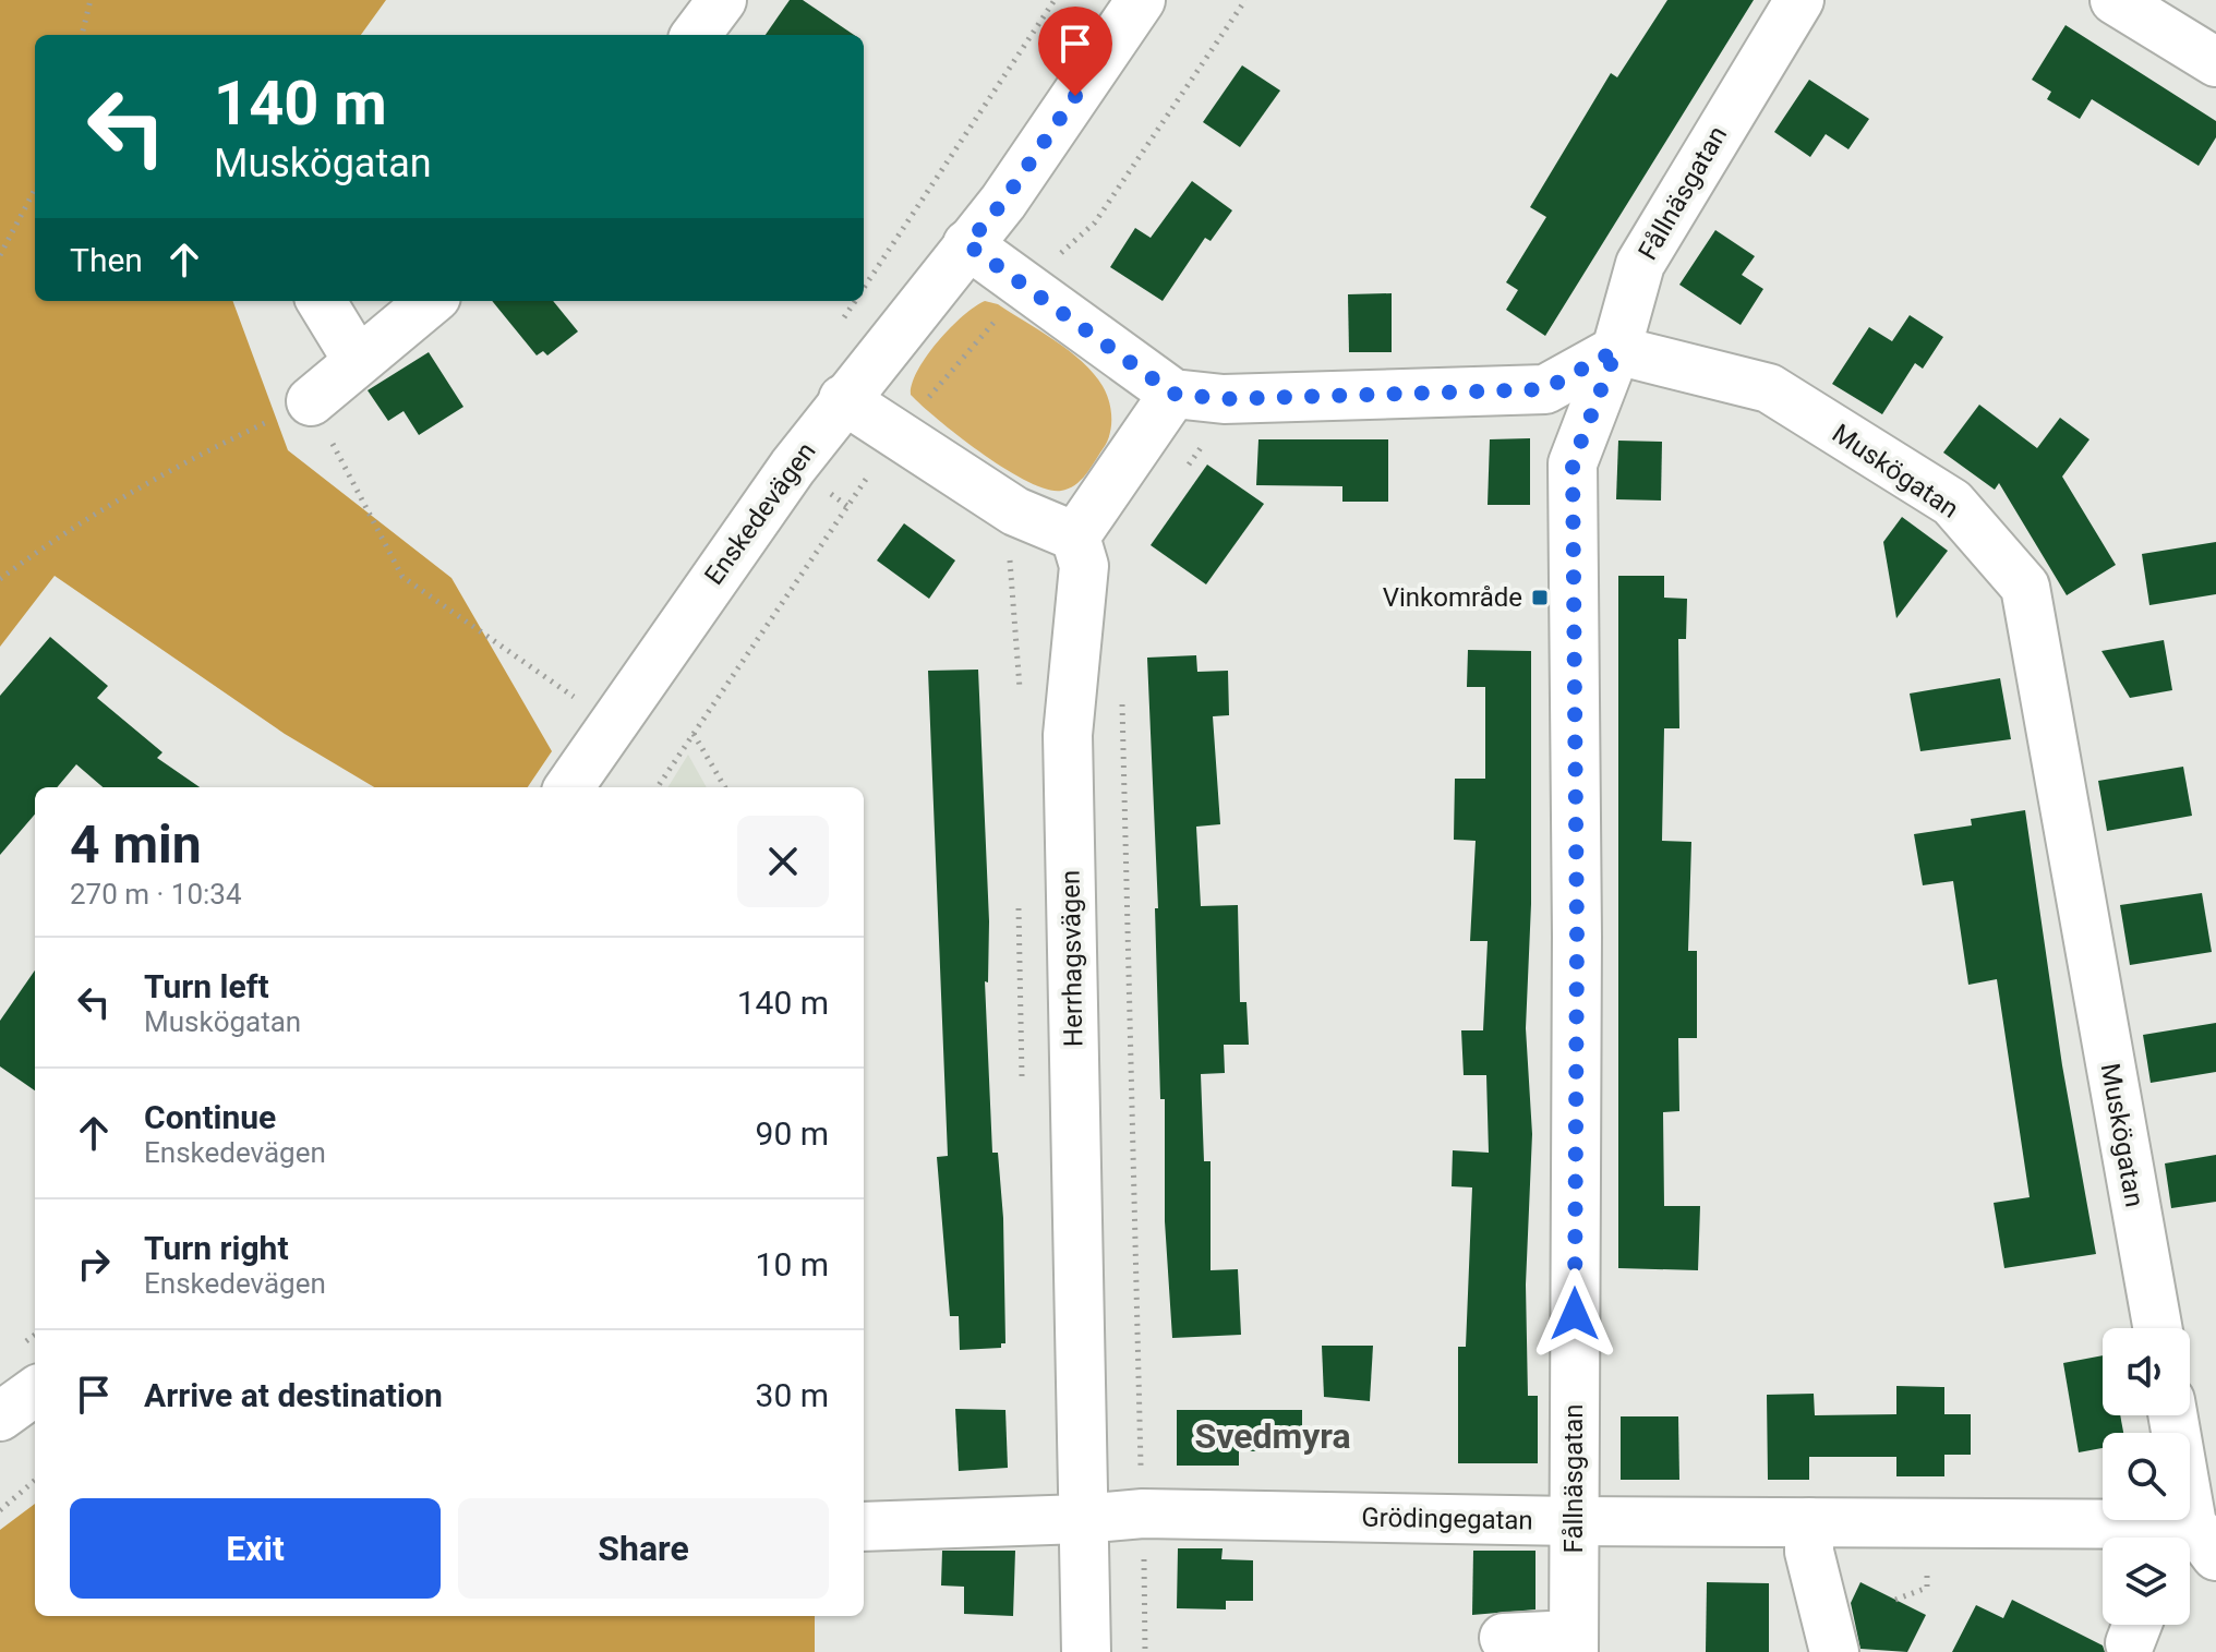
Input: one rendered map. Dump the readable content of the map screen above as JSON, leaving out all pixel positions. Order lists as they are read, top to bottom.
{
  "streets": {
    "street": [
      "Fållnäsgatan",
      "Muskögatan",
      "Enskedevägen",
      "Herrhagsvägen",
      "Grödingegatan"
    ]
  },
  "crossings": [
    ["Fållnäsgatan", "Muskögatan"],
    ["Fållnäsgatan", "Grödingegatan"],
    ["Herrhagsvägen", "Grödingegatan"]
  ],
  "districts": ["Svedmyra"],
  "places": {
    "transit": ["Vinkområde"]
  },
  "page": {
    "turn": ["140 m", "Muskögatan"],
    "then": "Then",
    "heading": ["4 min", "270 m · 10:34"],
    "list": [
      {
        "name": "Turn left",
        "note": "Muskögatan",
        "value": "140 m"
      },
      {
        "name": "Continue",
        "note": "Enskedevägen",
        "value": "90 m"
      },
      {
        "name": "Turn right",
        "note": "Enskedevägen",
        "value": "10 m"
      },
      {
        "name": "Arrive at destination",
        "value": "30 m"
      }
    ],
    "buttons": ["Exit", "Share"]
  }
}
